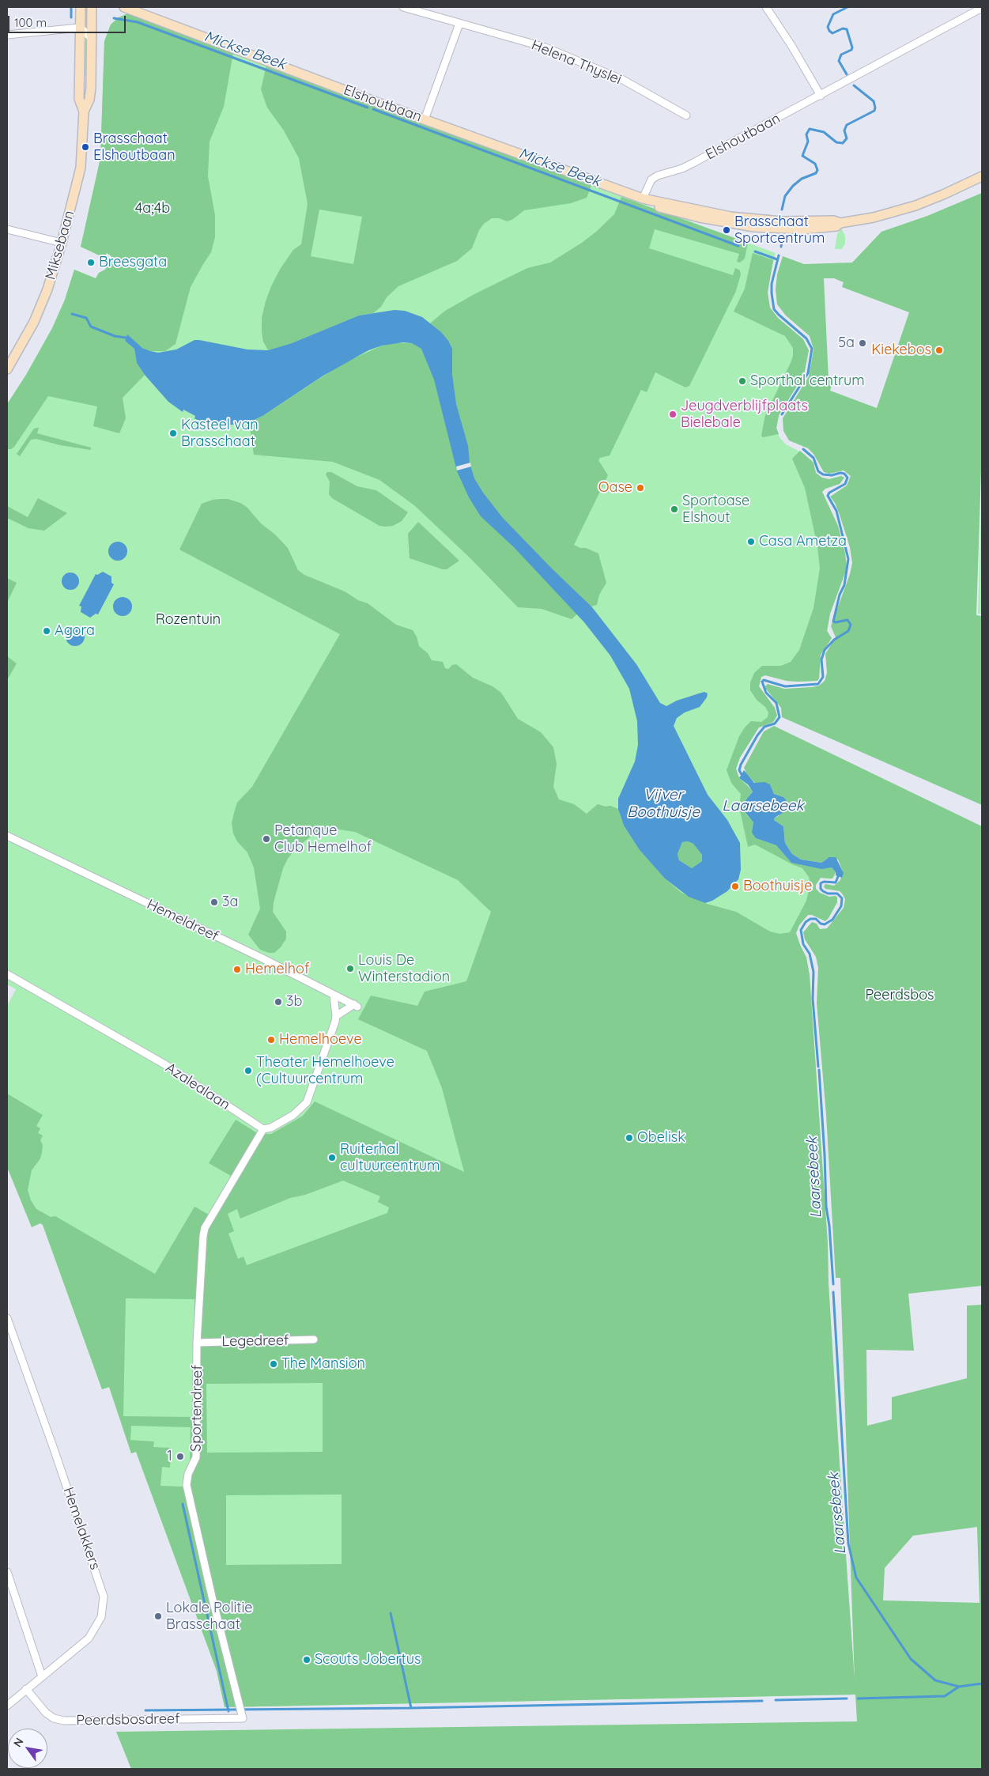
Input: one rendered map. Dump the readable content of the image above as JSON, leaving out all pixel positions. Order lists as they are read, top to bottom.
{
  "streets": {
    "main road": ["Elshoutbaan", "Miksebaan"],
    "street": [
      "Helena Thyslei",
      "Hemeldreef",
      "Azalealaan",
      "Legedreef",
      "Sportendreef",
      "Hemelakkers",
      "Peerdsbosdreef"
    ]
  },
  "crossings": [
    ["Azalealaan", "Sportendreef"],
    ["Legedreef", "Sportendreef"],
    ["Sportendreef", "Peerdsbosdreef"],
    ["Hemelakkers", "Peerdsbosdreef"]
  ],
  "water": ["Mickse Beek", "Vijver Boothuisje", "Laarsebeek"],
  "parks": ["4a;4b", "Rozentuin", "Peerdsbos"],
  "places": [
    "Brasschaat Elshoutbaan",
    "Brasschaat Sportcentrum",
    "Breesgata",
    "5a",
    "Kiekebos",
    "Sporthal centrum",
    "Jeugdverblijfplaats Bielebale",
    "Kasteel van Brasschaat",
    "Oase",
    "Sportoase Elshout",
    "Casa Ametza",
    "Agora",
    "Petanque Club Hemelhof",
    "Boothuisje",
    "3a",
    "Louis De Winterstadion",
    "Hemelhof",
    "3b",
    "Hemelhoeve",
    "Theater Hemelhoeve (Cultuurcentrum",
    "Obelisk",
    "Ruiterhal cultuurcentrum",
    "The Mansion",
    "1",
    "Lokale Politie Brasschaat",
    "Scouts Jobertus"
  ],
  "scale_bar": "100 m",
  "north": "top left"
}
